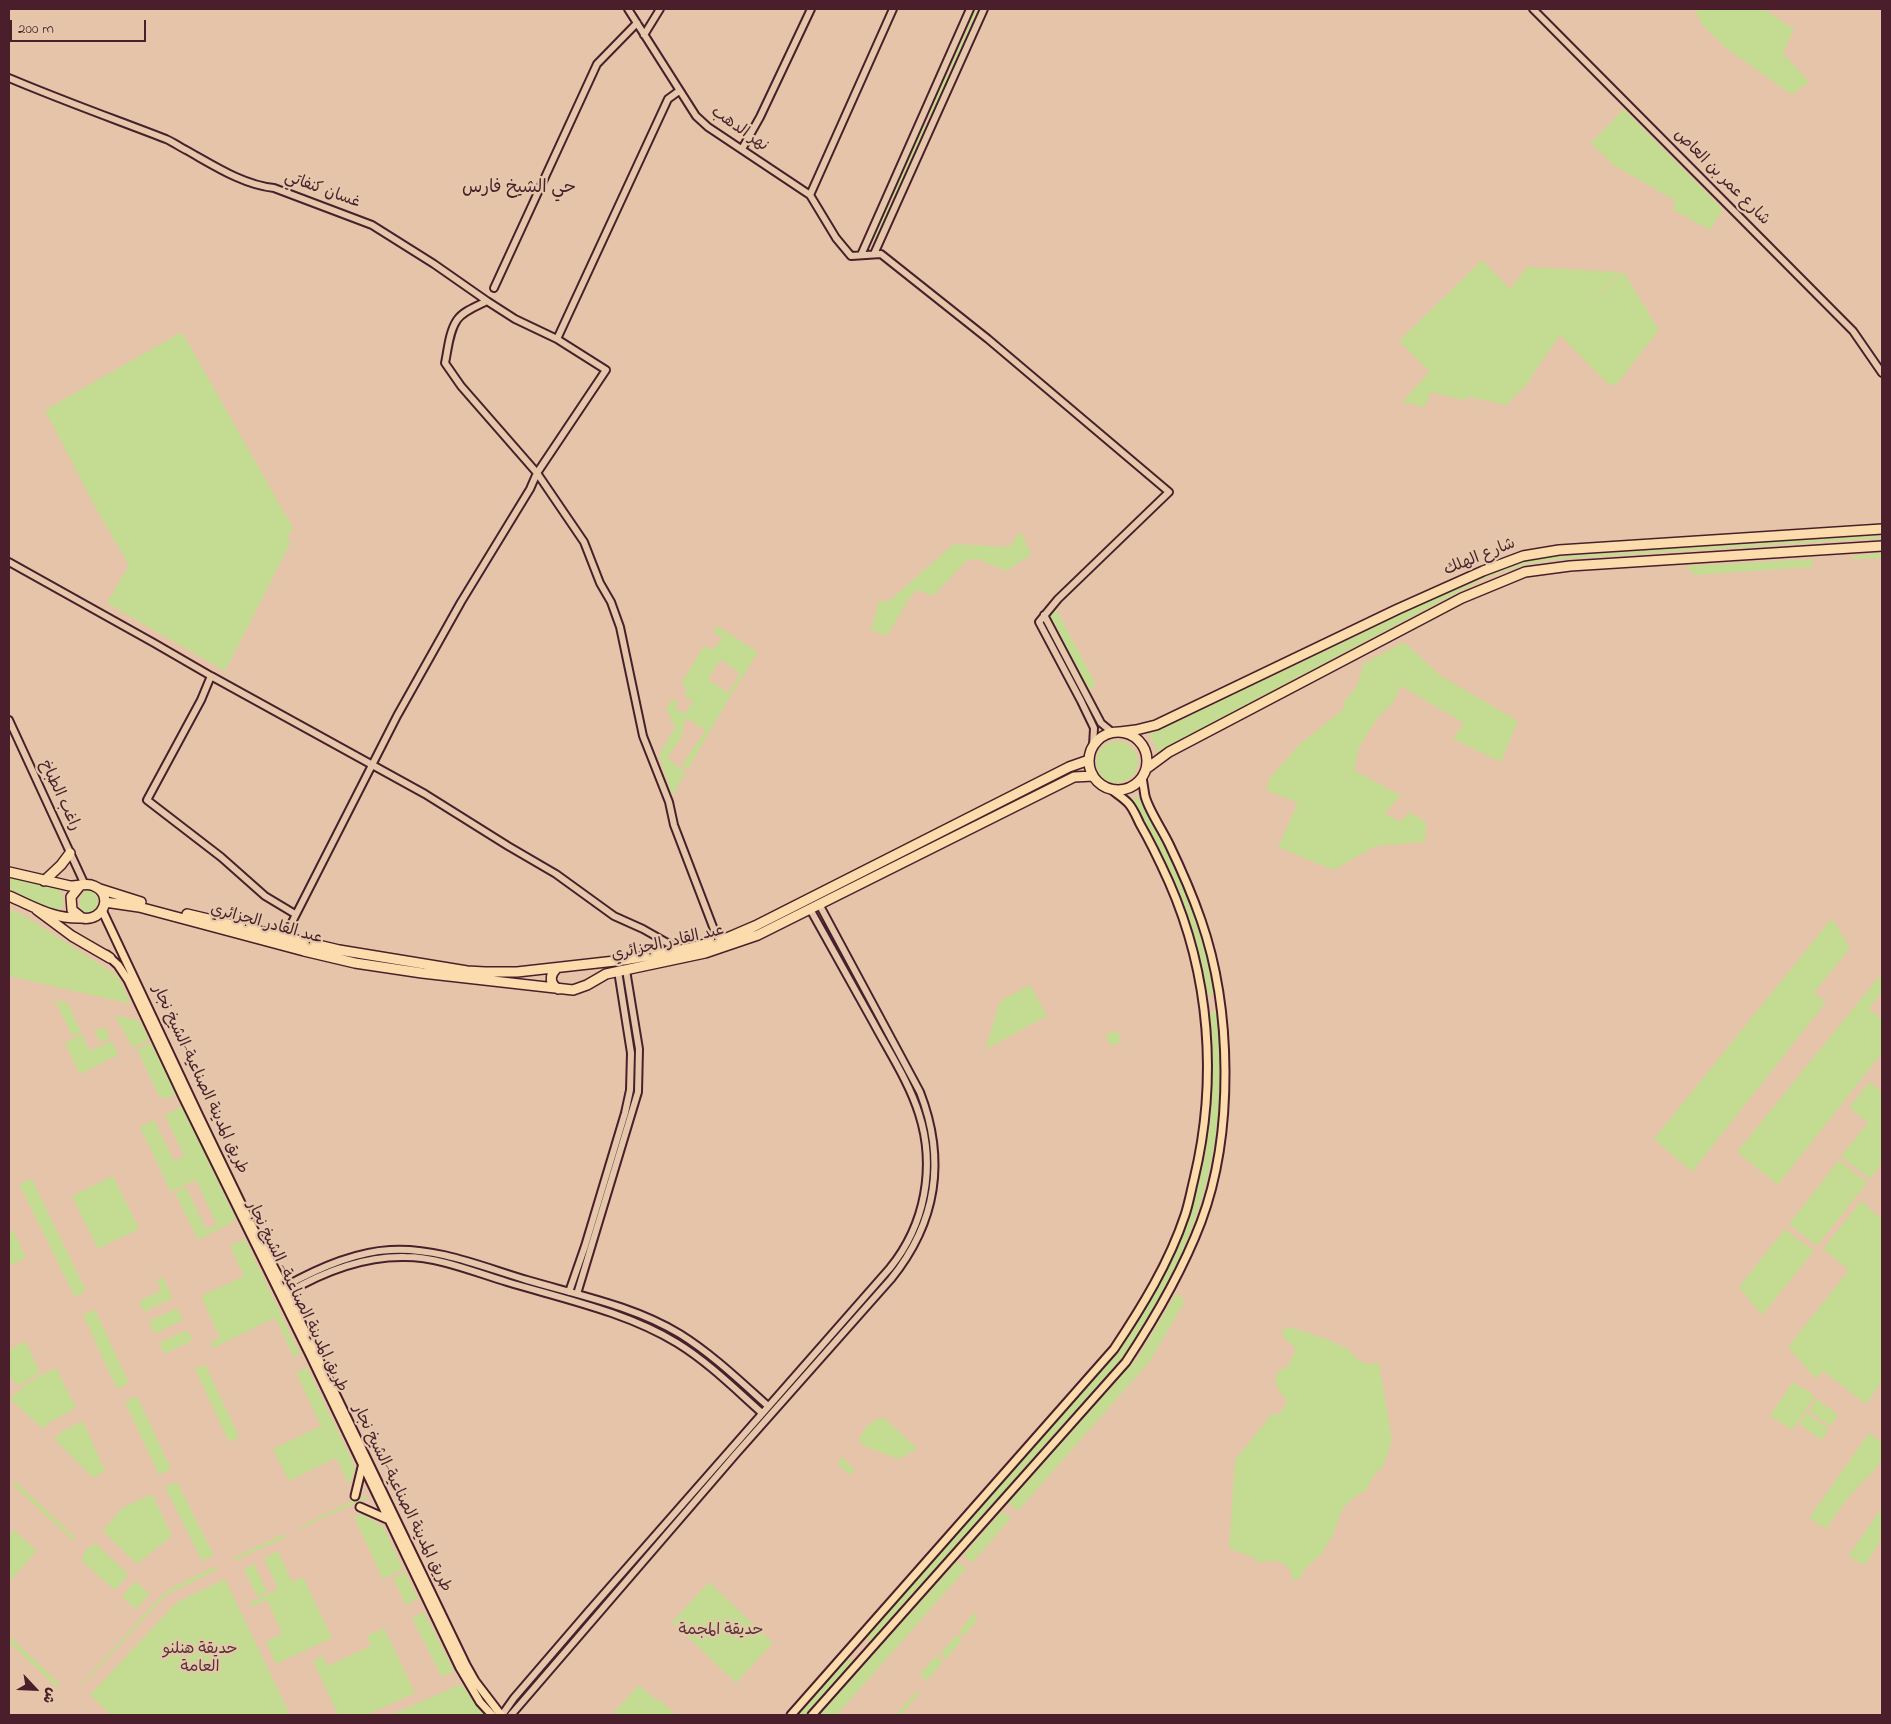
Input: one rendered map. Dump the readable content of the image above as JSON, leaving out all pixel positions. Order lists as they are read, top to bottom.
{
  "streets": {
    "highway": ["شارع الهلك", "عبد القادر الجزائري"],
    "main road": ["طريق المدينة الصناعية-الشيخ نجار", "طريق المدينة الصناعية- الشيخ نجار"],
    "street": [
      "نهر الدهب",
      "شارع عمر بن العاص",
      "غسان كنفاتي",
      "راغب الطباخ"
    ]
  },
  "crossings": [
    ["شارع الهلك", "عبد القادر الجزائري"],
    ["راغب الطباخ", "عبد القادر الجزائري"],
    ["راغب الطباخ", "طريق المدينة الصناعية-الشيخ نجار"],
    ["عبد القادر الجزائري", "طريق المدينة الصناعية-الشيخ نجار"]
  ],
  "districts": ["حي الشيخ فارس"],
  "parks": ["حديقة المجمة", "حديقة هنلنو العامة"],
  "scale_bar": "200 m",
  "north": "bottom right"
}
